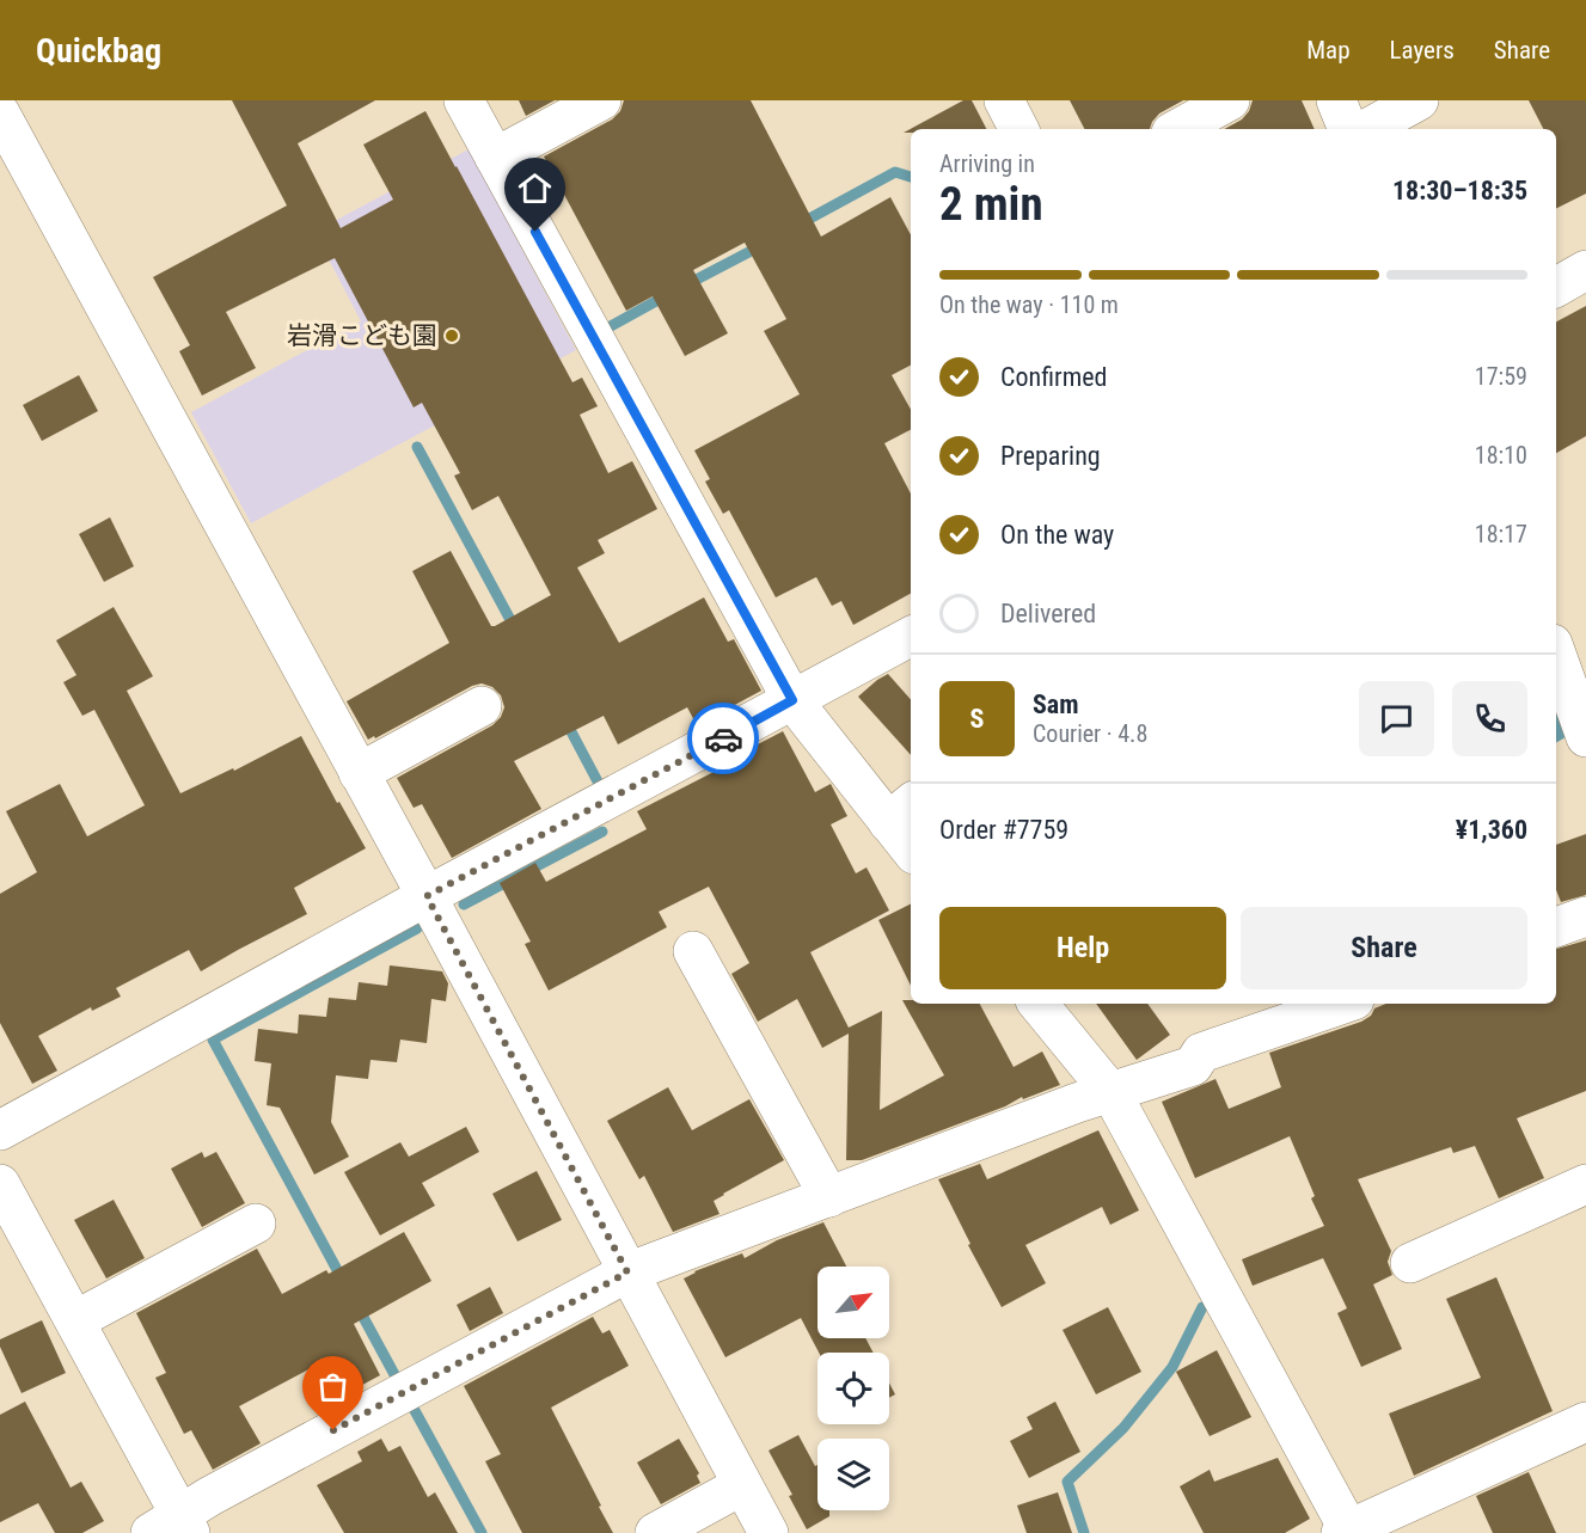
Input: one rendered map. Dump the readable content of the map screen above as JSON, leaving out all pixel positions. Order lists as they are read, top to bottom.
{
  "places": ["岩滑こども園"],
  "north": "top right",
  "page": {
    "header": "Quickbag",
    "nav": ["Map", "Layers", "Share"],
    "heading": ["2 min", "Arriving in", "18:30–18:35"],
    "panel": [
      "Sam",
      "Courier · 4.8",
      "Order #7759",
      "¥1,360"
    ],
    "bar": "On the way · 110 m",
    "list": [
      ["Confirmed", "17:59"],
      ["Preparing", "18:10"],
      ["On the way", "18:17"],
      "Delivered"
    ],
    "round": "S",
    "buttons": ["Help", "Share"]
  }
}
